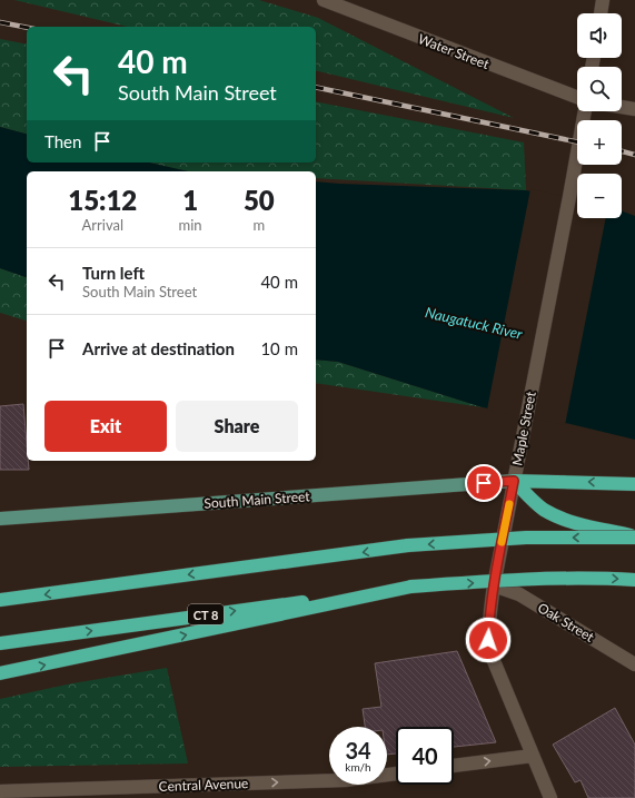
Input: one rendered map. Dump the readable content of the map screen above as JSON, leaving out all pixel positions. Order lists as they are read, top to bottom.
{
  "streets": {
    "highway": ["CT 8"],
    "main road": ["South Main Street"],
    "street": [
      "Water Street",
      "Maple Street",
      "Oak Street",
      "Central Avenue"
    ]
  },
  "crossings": [
    ["Maple Street", "South Main Street"],
    ["Maple Street", "Oak Street"]
  ],
  "one_way": ["Central Avenue"],
  "water": ["Naugatuck River"],
  "page": {
    "map_buttons": ["+", "−"],
    "turn": ["40 m", "South Main Street"],
    "then": "Then",
    "eta": [
      "15:12",
      "Arrival",
      "1",
      "min",
      "50",
      "m"
    ],
    "list": [
      {
        "name": "Turn left",
        "note": "South Main Street",
        "value": "40 m"
      },
      {
        "name": "Arrive at destination",
        "value": "10 m"
      }
    ],
    "buttons": ["Exit", "Share"],
    "speed": "34 km/h",
    "limit": "40"
  }
}
